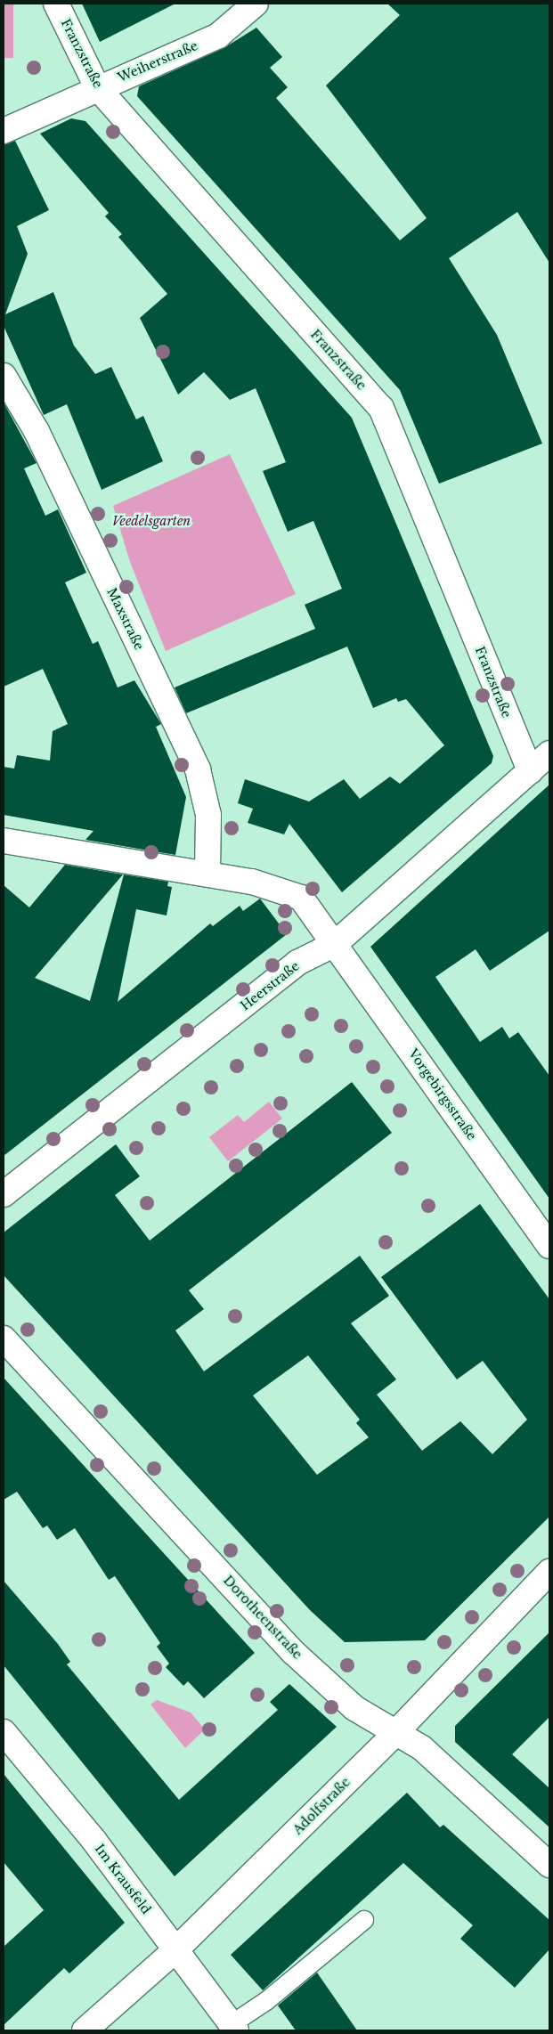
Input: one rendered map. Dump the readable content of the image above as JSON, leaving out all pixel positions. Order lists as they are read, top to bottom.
{
  "streets": {
    "street": [
      "Franzstraße",
      "Weiherstraße",
      "Maxstraße",
      "Heerstraße",
      "Vorgebirgsstraße",
      "Dorotheenstraße",
      "Adolfstraße",
      "Im Krausfeld"
    ]
  },
  "crossings": [
    ["Franzstraße", "Weiherstraße"],
    ["Franzstraße", "Heerstraße"],
    ["Heerstraße", "Vorgebirgsstraße"],
    ["Dorotheenstraße", "Adolfstraße"],
    ["Adolfstraße", "Im Krausfeld"]
  ],
  "parks": ["Veedelsgarten"]
}
